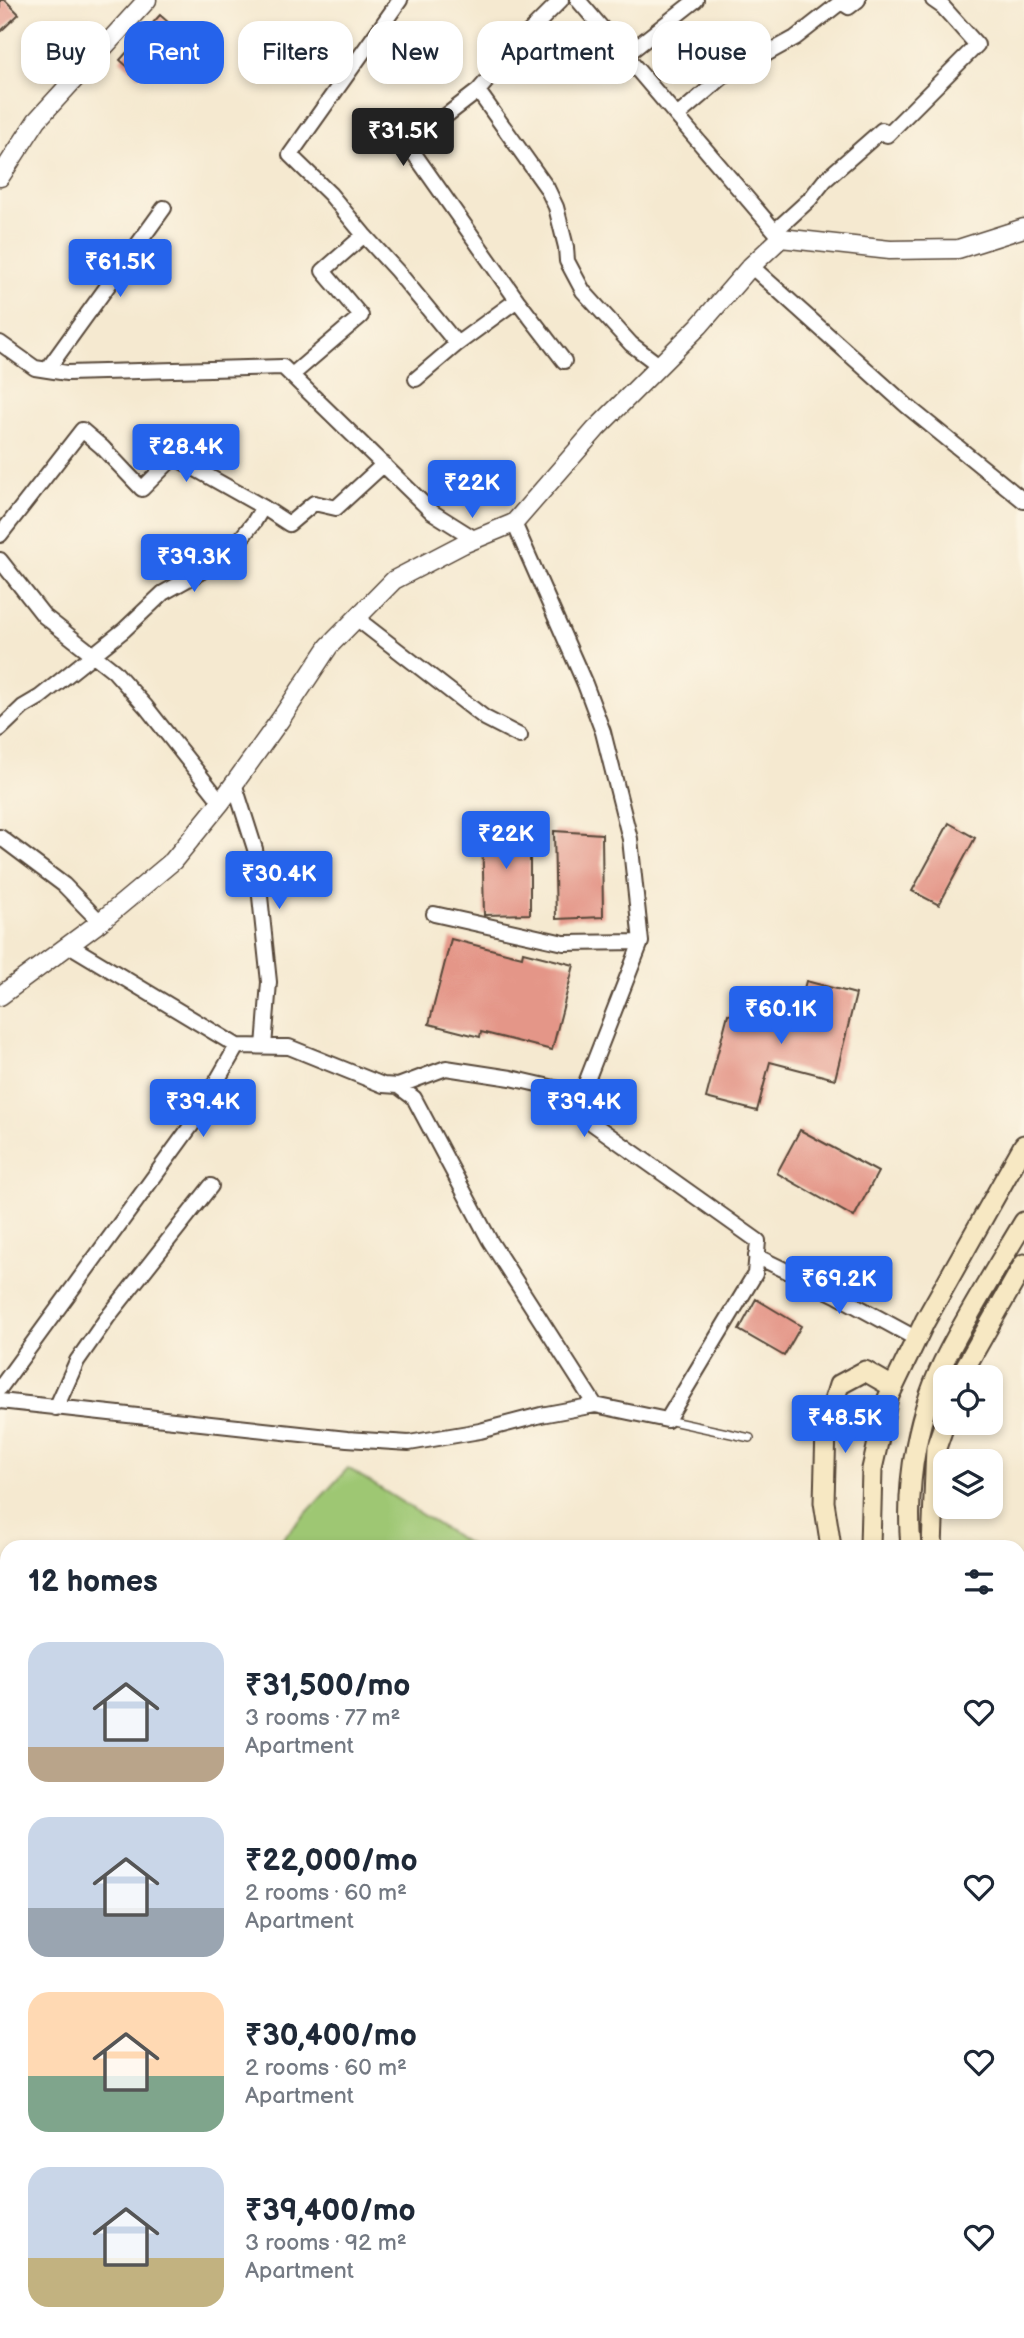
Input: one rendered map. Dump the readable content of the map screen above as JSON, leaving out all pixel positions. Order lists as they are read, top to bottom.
{
  "page": {
    "chip": [
      "Buy",
      "Rent",
      "Filters",
      "New",
      "Apartment",
      "House"
    ],
    "price": [
      "₹31.5K",
      "₹61.5K",
      "₹28.4K",
      "₹22K",
      "₹39.3K",
      "₹22K",
      "₹30.4K",
      "₹60.1K",
      "₹39.4K",
      "₹39.4K",
      "₹69.2K",
      "₹48.5K"
    ],
    "heading": "12 homes",
    "list": [
      {
        "name": "₹31,500/mo",
        "note": "3 rooms · 77 m² · Apartment"
      },
      {
        "name": "₹22,000/mo",
        "note": "2 rooms · 60 m² · Apartment"
      },
      {
        "name": "₹30,400/mo",
        "note": "2 rooms · 60 m² · Apartment"
      },
      {
        "name": "₹39,400/mo",
        "note": "3 rooms · 92 m² · Apartment"
      }
    ]
  }
}
